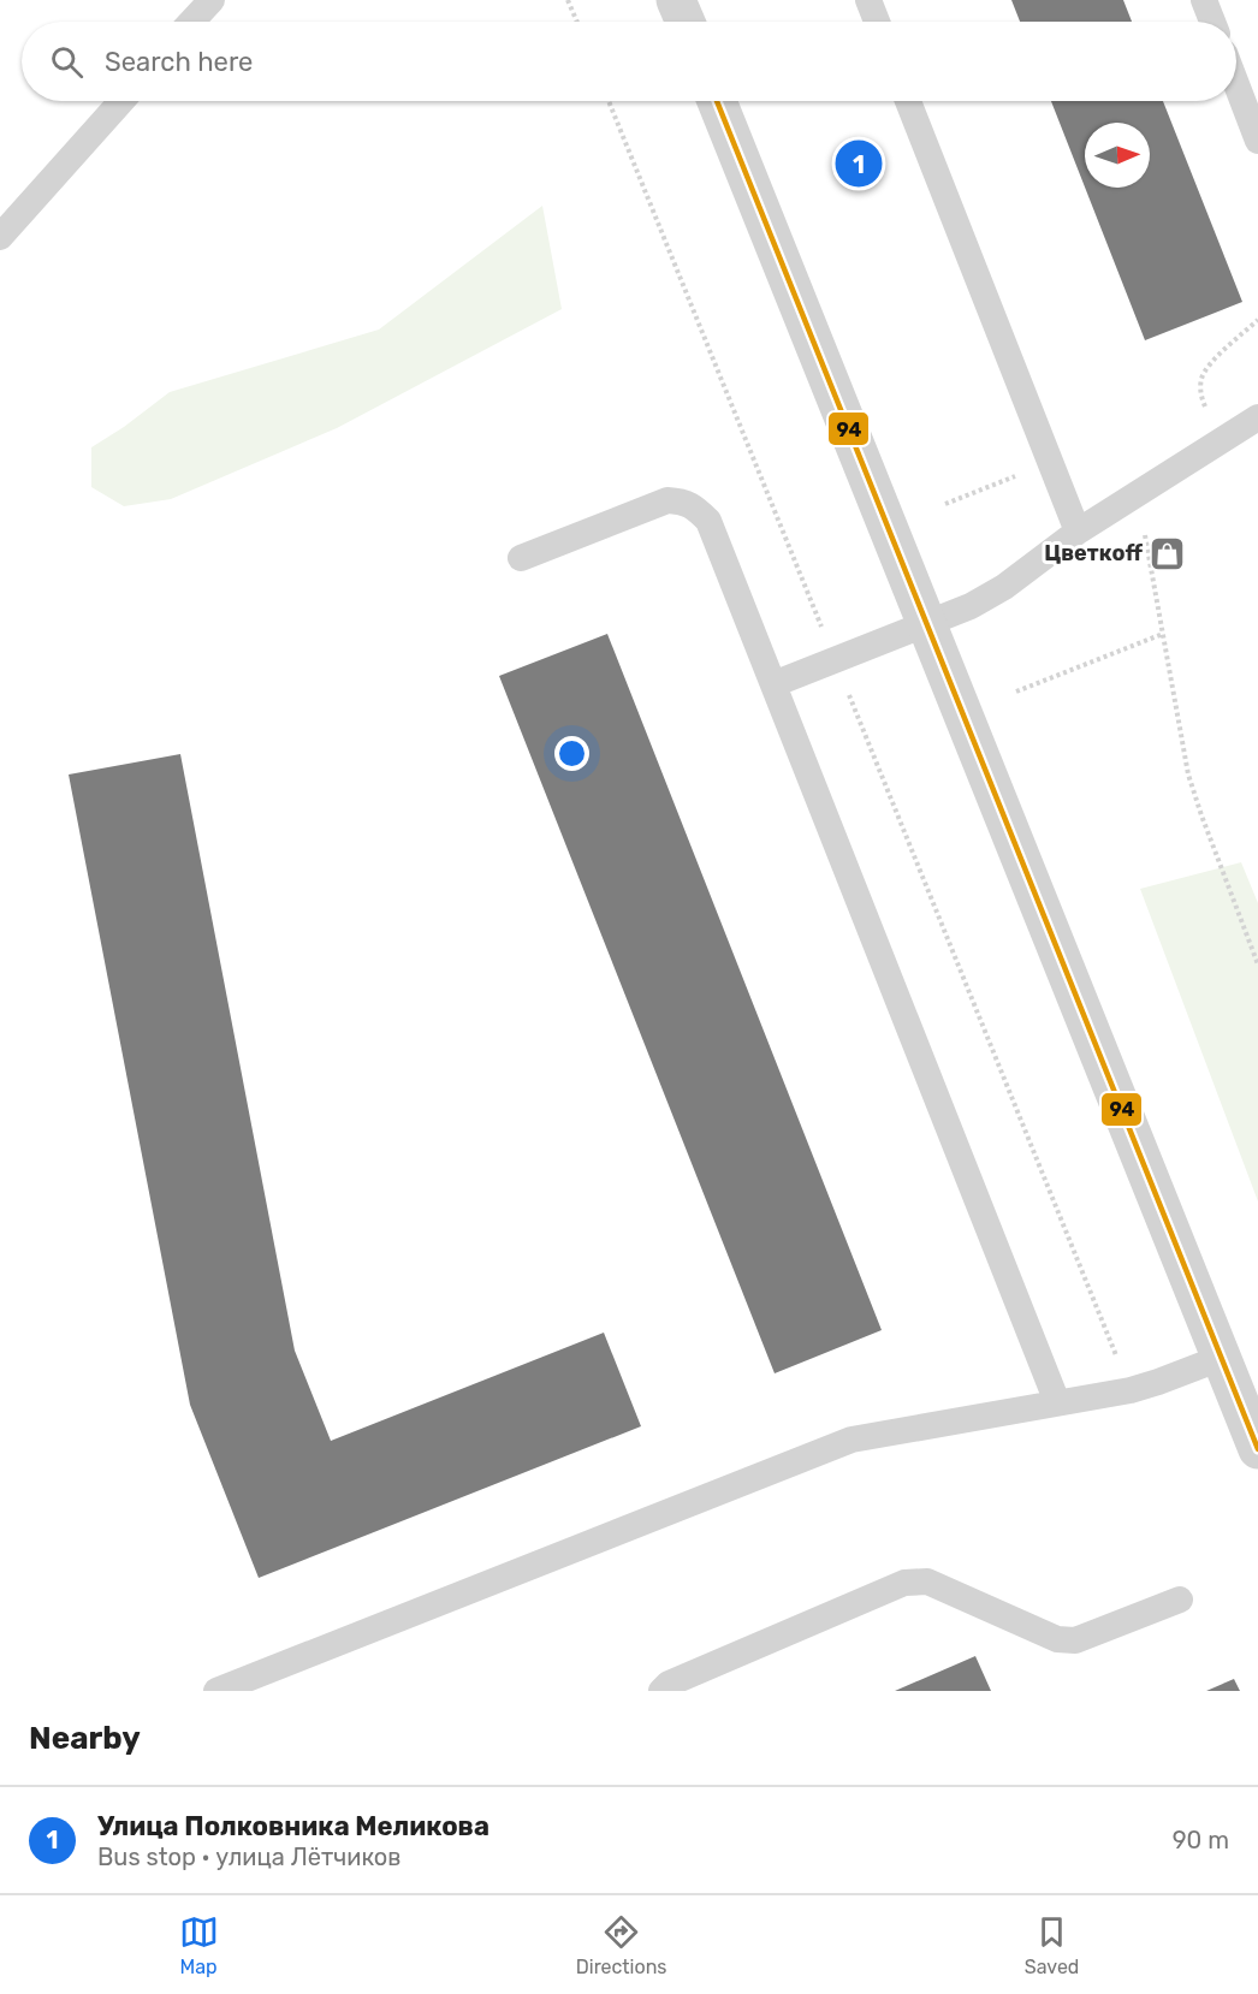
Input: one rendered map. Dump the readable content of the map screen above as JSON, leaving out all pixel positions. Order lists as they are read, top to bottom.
{
  "places": {
    "shop": ["Цветкoff"]
  },
  "lines": ["transit line 94"],
  "north": "right",
  "page": {
    "search": "Search here",
    "pins": "1",
    "heading": "Nearby",
    "list": [
      {
        "mark": "1",
        "name": "Улица Полковника Меликова",
        "note": "Bus stop · улица Лётчиков",
        "value": "90 m"
      }
    ],
    "nav": ["Map", "Directions", "Saved"]
  }
}
